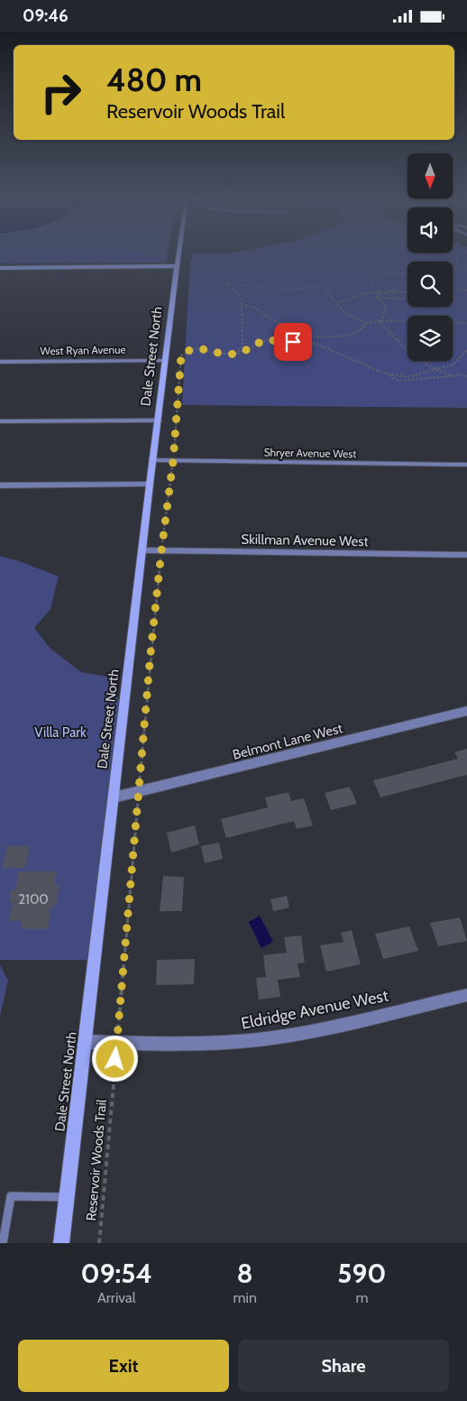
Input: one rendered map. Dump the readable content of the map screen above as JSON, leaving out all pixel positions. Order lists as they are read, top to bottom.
{
  "streets": {
    "main road": ["Dale Street North"],
    "street": [
      "West Ryan Avenue",
      "Shryer Avenue West",
      "Skillman Avenue West",
      "Belmont Lane West",
      "Eldridge Avenue West"
    ],
    "path": ["Reservoir Woods Trail"]
  },
  "crossings": [
    ["West Ryan Avenue", "Dale Street North"],
    ["Dale Street North", "Shryer Avenue West"],
    ["Dale Street North", "Skillman Avenue West"],
    ["Dale Street North", "Belmont Lane West"],
    ["Dale Street North", "Eldridge Avenue West"],
    ["Shryer Avenue West", "Reservoir Woods Trail"],
    ["Skillman Avenue West", "Reservoir Woods Trail"],
    ["Belmont Lane West", "Reservoir Woods Trail"],
    ["Eldridge Avenue West", "Reservoir Woods Trail"]
  ],
  "parks": ["Villa Park"],
  "house_numbers": ["2100"],
  "north": "bottom",
  "page": {
    "status": "09:46",
    "turn": ["480 m", "Reservoir Woods Trail"],
    "eta": [
      "09:54",
      "Arrival",
      "8",
      "min",
      "590",
      "m"
    ],
    "buttons": ["Exit", "Share"]
  }
}
